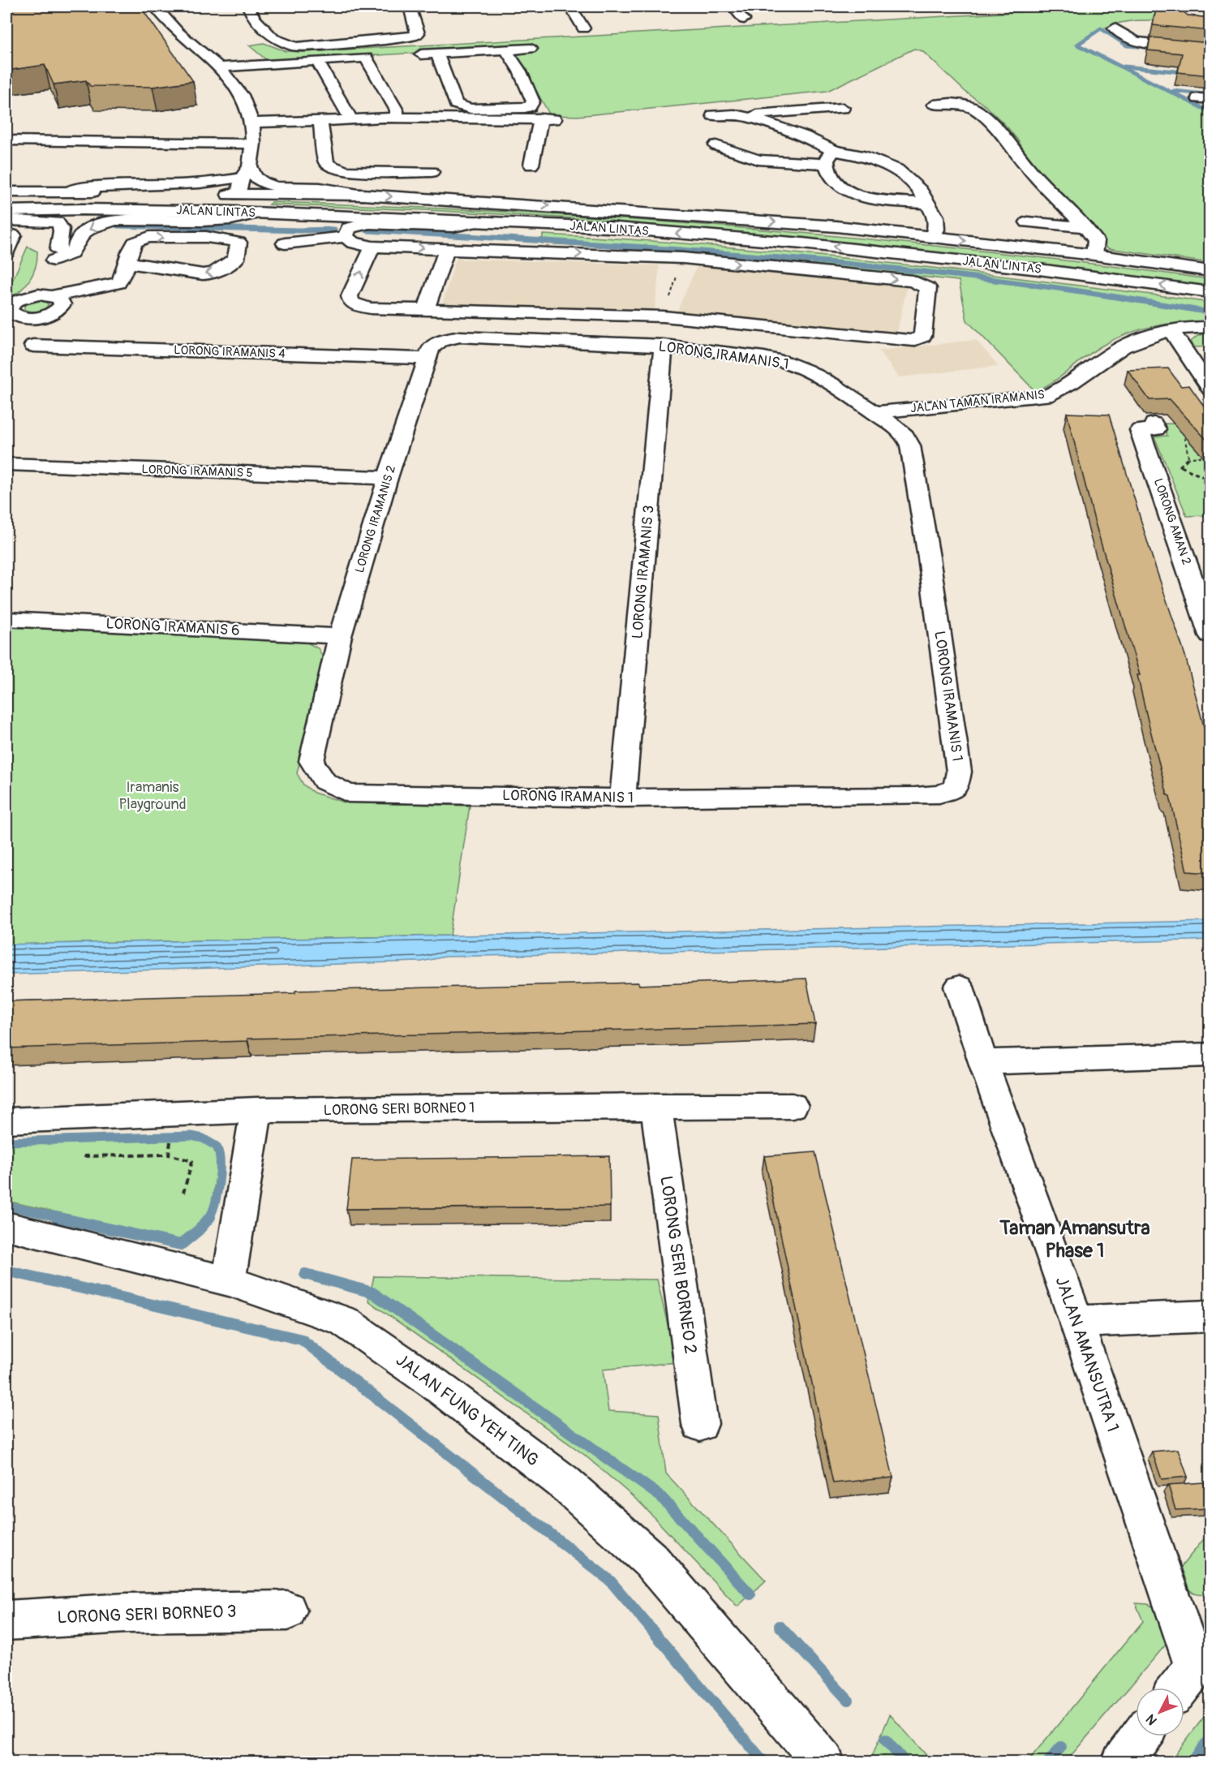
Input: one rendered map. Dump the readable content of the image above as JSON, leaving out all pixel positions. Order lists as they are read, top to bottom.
{
  "streets": {
    "main road": [
      "JALAN LINTAS",
      "LORONG IRAMANIS 4",
      "LORONG IRAMANIS 1",
      "JALAN TAMAN IRAMANIS",
      "LORONG IRAMANIS 5",
      "LORONG IRAMANIS 2",
      "LORONG AMAN 2",
      "LORONG IRAMANIS 3",
      "LORONG IRAMANIS 6",
      "LORONG SERI BORNEO 1",
      "LORONG SERI BORNEO 2",
      "JALAN AMANSUTRA 1",
      "JALAN FUNG YEH TING",
      "LORONG SERI BORNEO 3"
    ]
  },
  "crossings": [
    ["LORONG IRAMANIS 4", "LORONG IRAMANIS 2"],
    ["LORONG IRAMANIS 1", "JALAN TAMAN IRAMANIS"],
    ["LORONG IRAMANIS 1", "LORONG IRAMANIS 2"],
    ["LORONG IRAMANIS 1", "LORONG IRAMANIS 3"],
    ["LORONG IRAMANIS 5", "LORONG IRAMANIS 2"],
    ["LORONG IRAMANIS 2", "LORONG IRAMANIS 6"],
    ["LORONG SERI BORNEO 1", "LORONG SERI BORNEO 2"]
  ],
  "districts": ["Taman Amansutra Phase 1"],
  "parks": ["Iramanis Playground"],
  "north": "bottom left"
}
